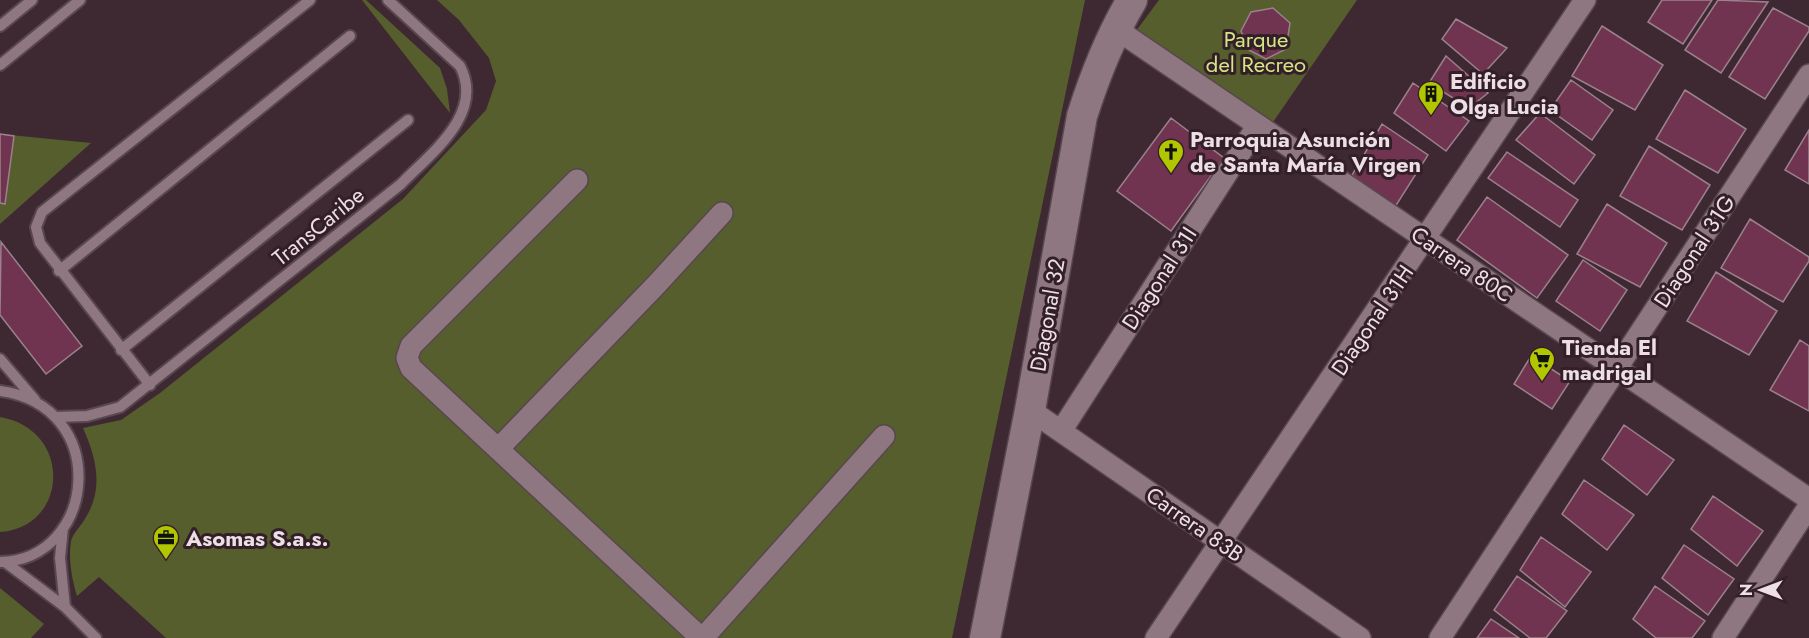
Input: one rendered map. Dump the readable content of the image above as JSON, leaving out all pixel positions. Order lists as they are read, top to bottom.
{
  "streets": {
    "street": [
      "Diagonal 31G",
      "Carrera 80C",
      "Diagonal 31I",
      "Diagonal 32",
      "Diagonal 31H",
      "Carrera 83B"
    ],
    "lane": ["TransCaribe"]
  },
  "crossings": [
    ["Diagonal 31G", "Carrera 80C"],
    ["Carrera 80C", "Diagonal 31I"],
    ["Carrera 80C", "Diagonal 32"],
    ["Carrera 80C", "Diagonal 31H"],
    ["Diagonal 31I", "Carrera 83B"],
    ["Diagonal 32", "Carrera 83B"],
    ["Diagonal 31H", "Carrera 83B"]
  ],
  "parks": ["Parque del Recreo"],
  "places": {
    "building": ["Edificio Olga Lucia"],
    "church": ["Parroquia Asunción de Santa María Virgen"],
    "supermarket": ["Tienda El madrigal"],
    "office": ["Asomas S.a.s."]
  },
  "north": "left"
}
